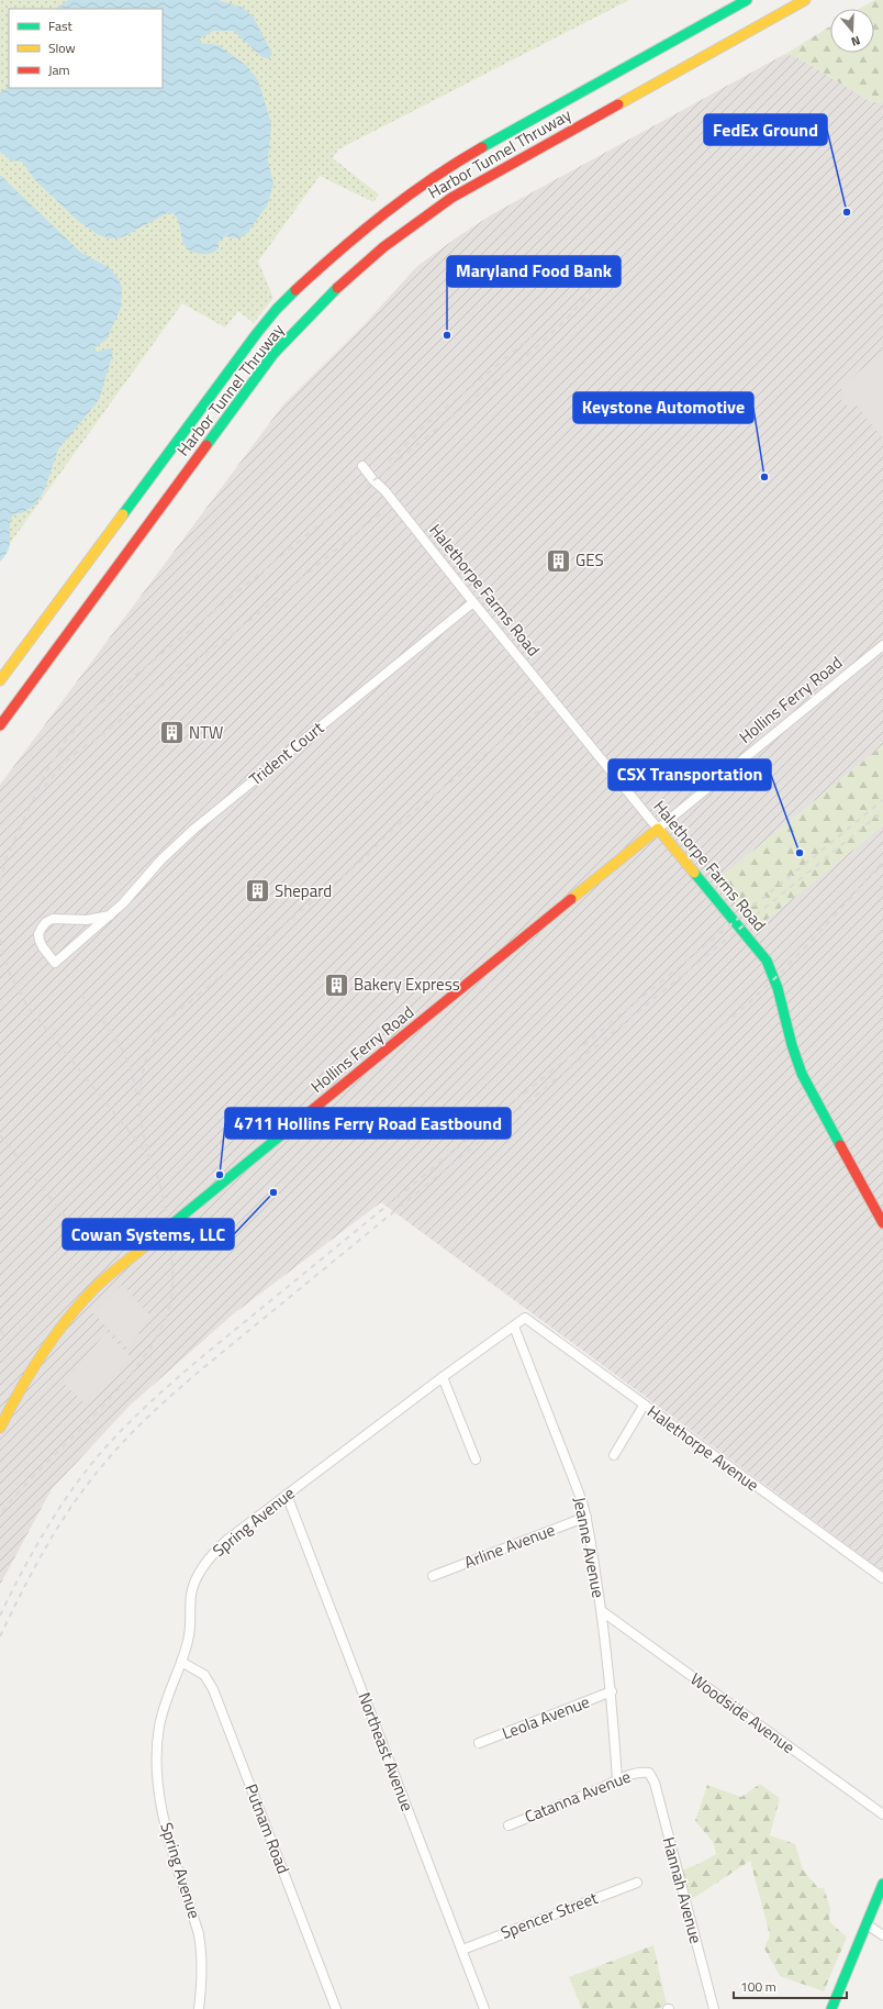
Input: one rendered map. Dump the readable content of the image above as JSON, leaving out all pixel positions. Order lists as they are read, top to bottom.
{
  "streets": {
    "main road": ["Harbor Tunnel Thruway", "Halethorpe Farms Road", "Hollins Ferry Road"],
    "street": [
      "Trident Court",
      "Halethorpe Avenue",
      "Spring Avenue",
      "Arline Avenue",
      "Jeanne Avenue",
      "Woodside Avenue",
      "Leola Avenue",
      "Northeast Avenue",
      "Catanna Avenue",
      "Putnam Road",
      "Hannah Avenue",
      "Spencer Street"
    ]
  },
  "crossings": [
    ["Halethorpe Farms Road", "Hollins Ferry Road"],
    ["Halethorpe Farms Road", "Trident Court"],
    ["Halethorpe Avenue", "Spring Avenue"],
    ["Spring Avenue", "Jeanne Avenue"],
    ["Spring Avenue", "Northeast Avenue"],
    ["Spring Avenue", "Putnam Road"],
    ["Arline Avenue", "Jeanne Avenue"],
    ["Jeanne Avenue", "Woodside Avenue"],
    ["Jeanne Avenue", "Leola Avenue"],
    ["Jeanne Avenue", "Catanna Avenue"],
    ["Northeast Avenue", "Spencer Street"],
    ["Catanna Avenue", "Hannah Avenue"]
  ],
  "places": {
    "other": [
      "FedEx Ground",
      "Maryland Food Bank",
      "Keystone Automotive",
      "CSX Transportation",
      "4711 Hollins Ferry Road Eastbound",
      "Cowan Systems, LLC"
    ],
    "building": [
      "GES",
      "NTW",
      "Shepard",
      "Bakery Express"
    ]
  },
  "legend": ["Fast", "Slow", "Jam"],
  "scale_bar": "100 m",
  "north": "bottom"
}
